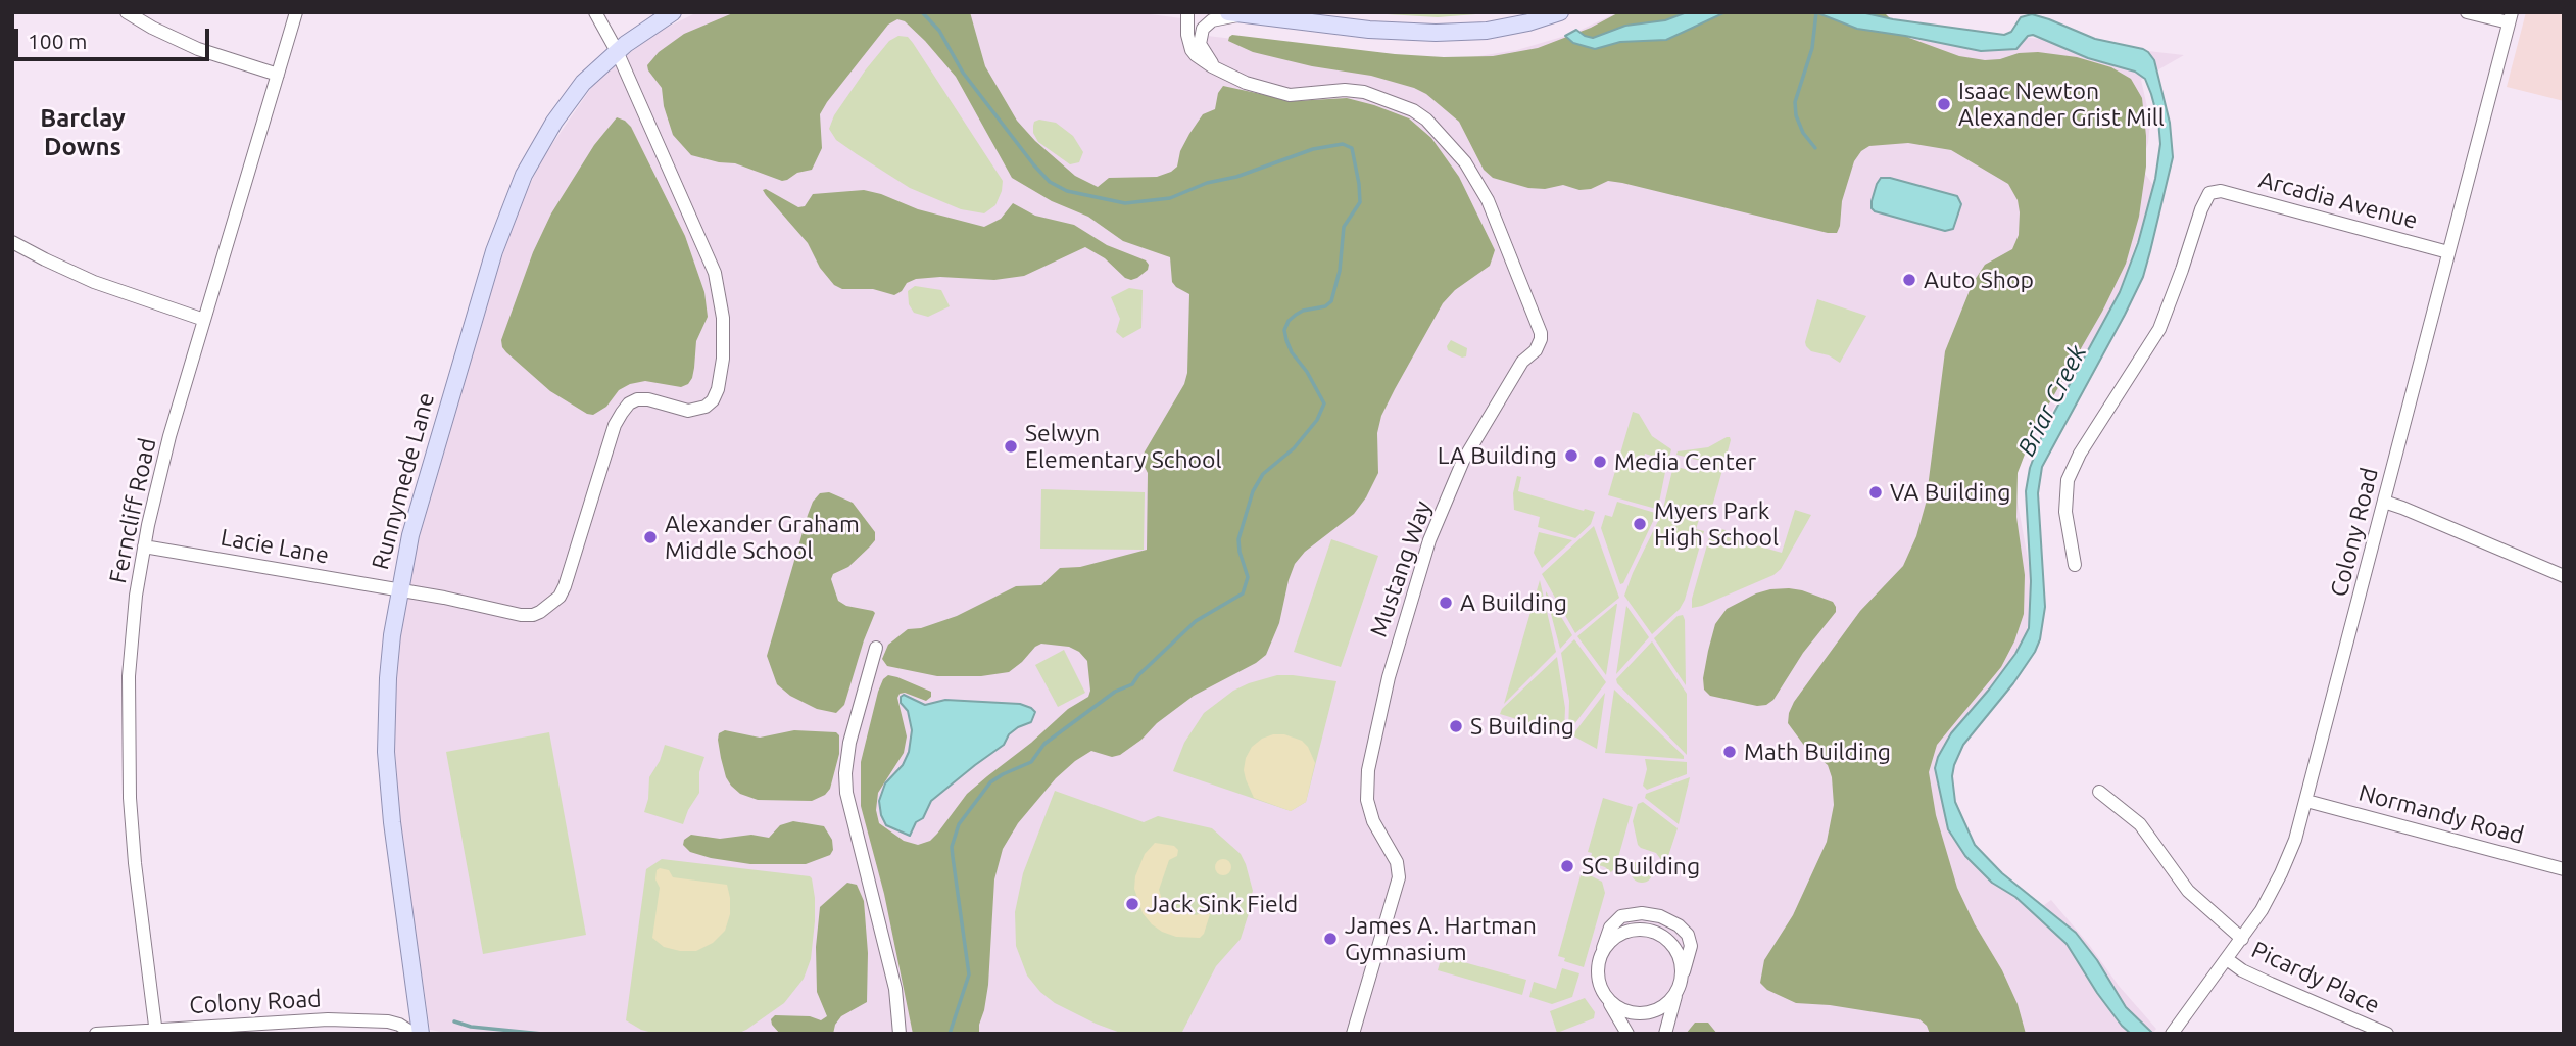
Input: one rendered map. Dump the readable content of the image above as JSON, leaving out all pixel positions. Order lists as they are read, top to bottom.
{
  "streets": {
    "main road": ["Runnymede Lane"],
    "street": [
      "Arcadia Avenue",
      "Ferncliff Road",
      "Colony Road",
      "Lacie Lane",
      "Mustang Way",
      "Normandy Road",
      "Picardy Place"
    ]
  },
  "crossings": [
    ["Arcadia Avenue", "Colony Road"],
    ["Runnymede Lane", "Lacie Lane"],
    ["Ferncliff Road", "Colony Road"],
    ["Ferncliff Road", "Lacie Lane"],
    ["Colony Road", "Normandy Road"],
    ["Colony Road", "Picardy Place"]
  ],
  "districts": ["Barclay Downs"],
  "water": ["Briar Creek"],
  "places": [
    "Isaac Newton Alexander Grist Mill",
    "Auto Shop",
    "Selwyn Elementary School",
    "LA Building",
    "Media Center",
    "VA Building",
    "Myers Park High School",
    "Alexander Graham Middle School",
    "A Building",
    "S Building",
    "Math Building",
    "SC Building",
    "Jack Sink Field",
    "James A. Hartman Gymnasium"
  ],
  "scale_bar": "100 m"
}
